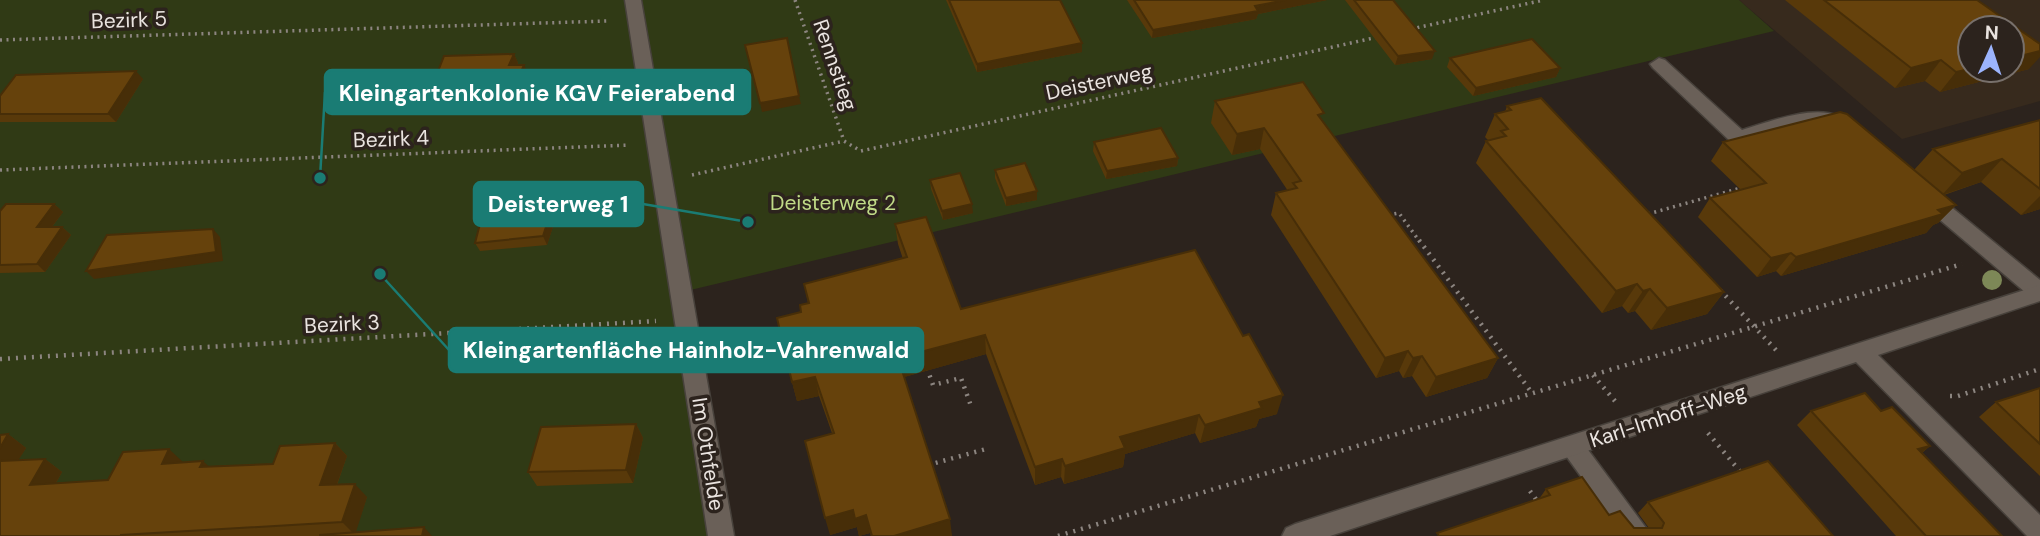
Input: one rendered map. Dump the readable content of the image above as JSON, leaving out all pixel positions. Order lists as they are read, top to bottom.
{
  "streets": {
    "street": ["Karl-Imhoff-Weg", "Im Othfelde"],
    "path": [
      "Bezirk 5",
      "Rennstieg",
      "Deisterweg",
      "Bezirk 4",
      "Bezirk 3"
    ]
  },
  "crossings": [
    ["Bezirk 5", "Im Othfelde"],
    ["Rennstieg", "Deisterweg"],
    ["Deisterweg", "Im Othfelde"],
    ["Bezirk 4", "Im Othfelde"],
    ["Bezirk 3", "Im Othfelde"]
  ],
  "parks": ["Deisterweg 2"],
  "places": ["Kleingartenkolonie KGV Feierabend", "Deisterweg 1", "Kleingartenfläche Hainholz-Vahrenwald"],
  "north": "top"
}
